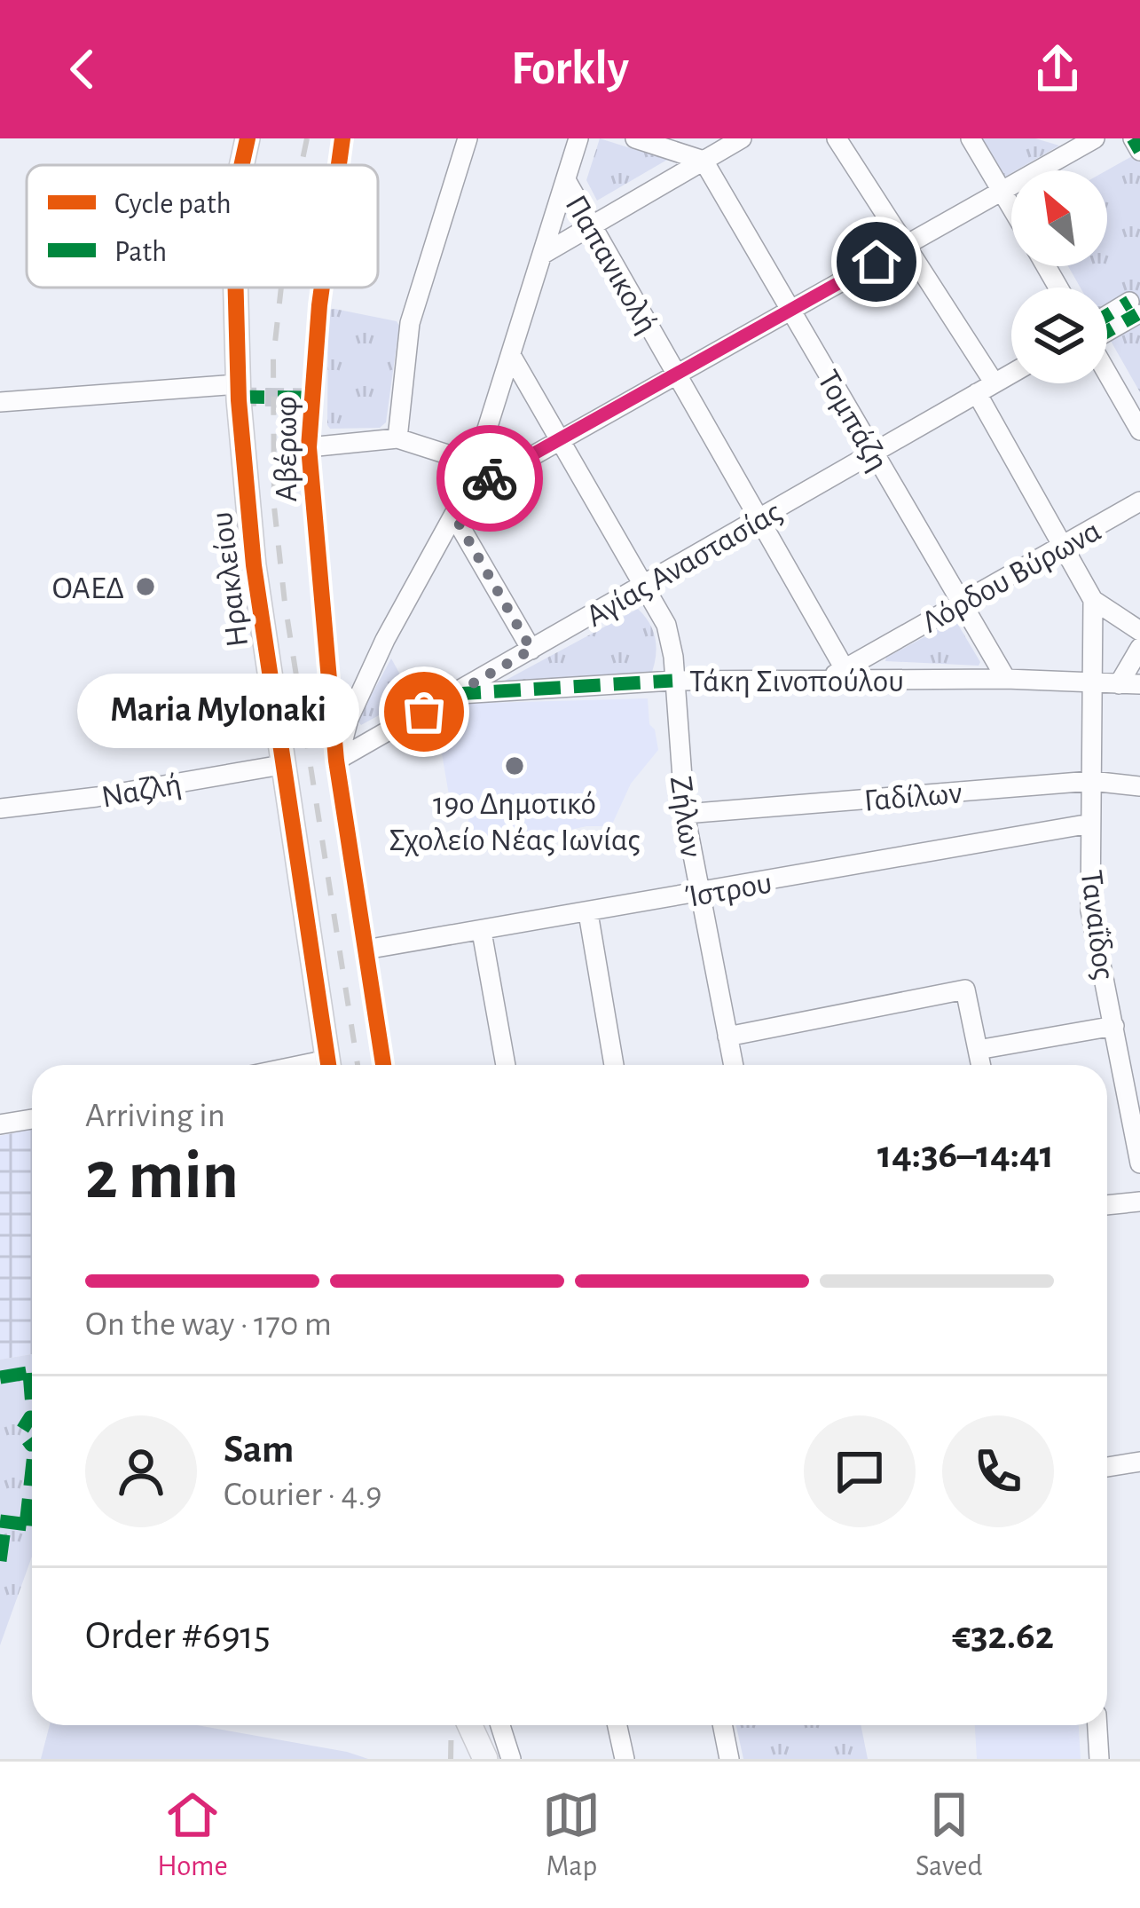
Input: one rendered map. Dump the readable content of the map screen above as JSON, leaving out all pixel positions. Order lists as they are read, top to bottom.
{
  "streets": {
    "main road": ["Ηρακλείου"],
    "street": [
      "Παπανικολή",
      "Τομπάζη",
      "Αβέρωφ",
      "Αγίας Αναστασίας",
      "Λόρδου Βύρωνα",
      "Τάκη Σινοπούλου",
      "Ναζλή",
      "Γαδίλων",
      "Ζήλων",
      "Ίστρου",
      "Ταναΐδος"
    ]
  },
  "crossings": [
    ["Παπανικολή", "Αγίας Αναστασίας"],
    ["Παπανικολή", "Λόρδου Βύρωνα"],
    ["Παπανικολή", "Τάκη Σινοπούλου"],
    ["Τομπάζη", "Αγίας Αναστασίας"],
    ["Τομπάζη", "Λόρδου Βύρωνα"],
    ["Τομπάζη", "Τάκη Σινοπούλου"],
    ["Αβέρωφ", "Αγίας Αναστασίας"],
    ["Αγίας Αναστασίας", "Τάκη Σινοπούλου"],
    ["Αγίας Αναστασίας", "Ζήλων"],
    ["Λόρδου Βύρωνα", "Τάκη Σινοπούλου"],
    ["Ηρακλείου", "Ναζλή"],
    ["Τάκη Σινοπούλου", "Ζήλων"],
    ["Τάκη Σινοπούλου", "Ταναΐδος"],
    ["Γαδίλων", "Ζήλων"],
    ["Γαδίλων", "Ταναΐδος"],
    ["Ζήλων", "Ίστρου"],
    ["Ίστρου", "Ταναΐδος"]
  ],
  "places": ["ΟΑΕΔ", "Maria Mylonaki", "19ο Δημοτικό Σχολείο Νέας Ιωνίας"],
  "legend": ["Cycle path", "Path"],
  "north": "top left",
  "page": {
    "header": "Forkly",
    "bubble": "Maria Mylonaki",
    "heading": ["2 min", "Arriving in", "14:36–14:41"],
    "panel": [
      "Sam",
      "Courier · 4.9",
      "Order #6915",
      "€32.62"
    ],
    "bar": "On the way · 170 m",
    "tabs": ["Home", "Map", "Saved"]
  }
}
